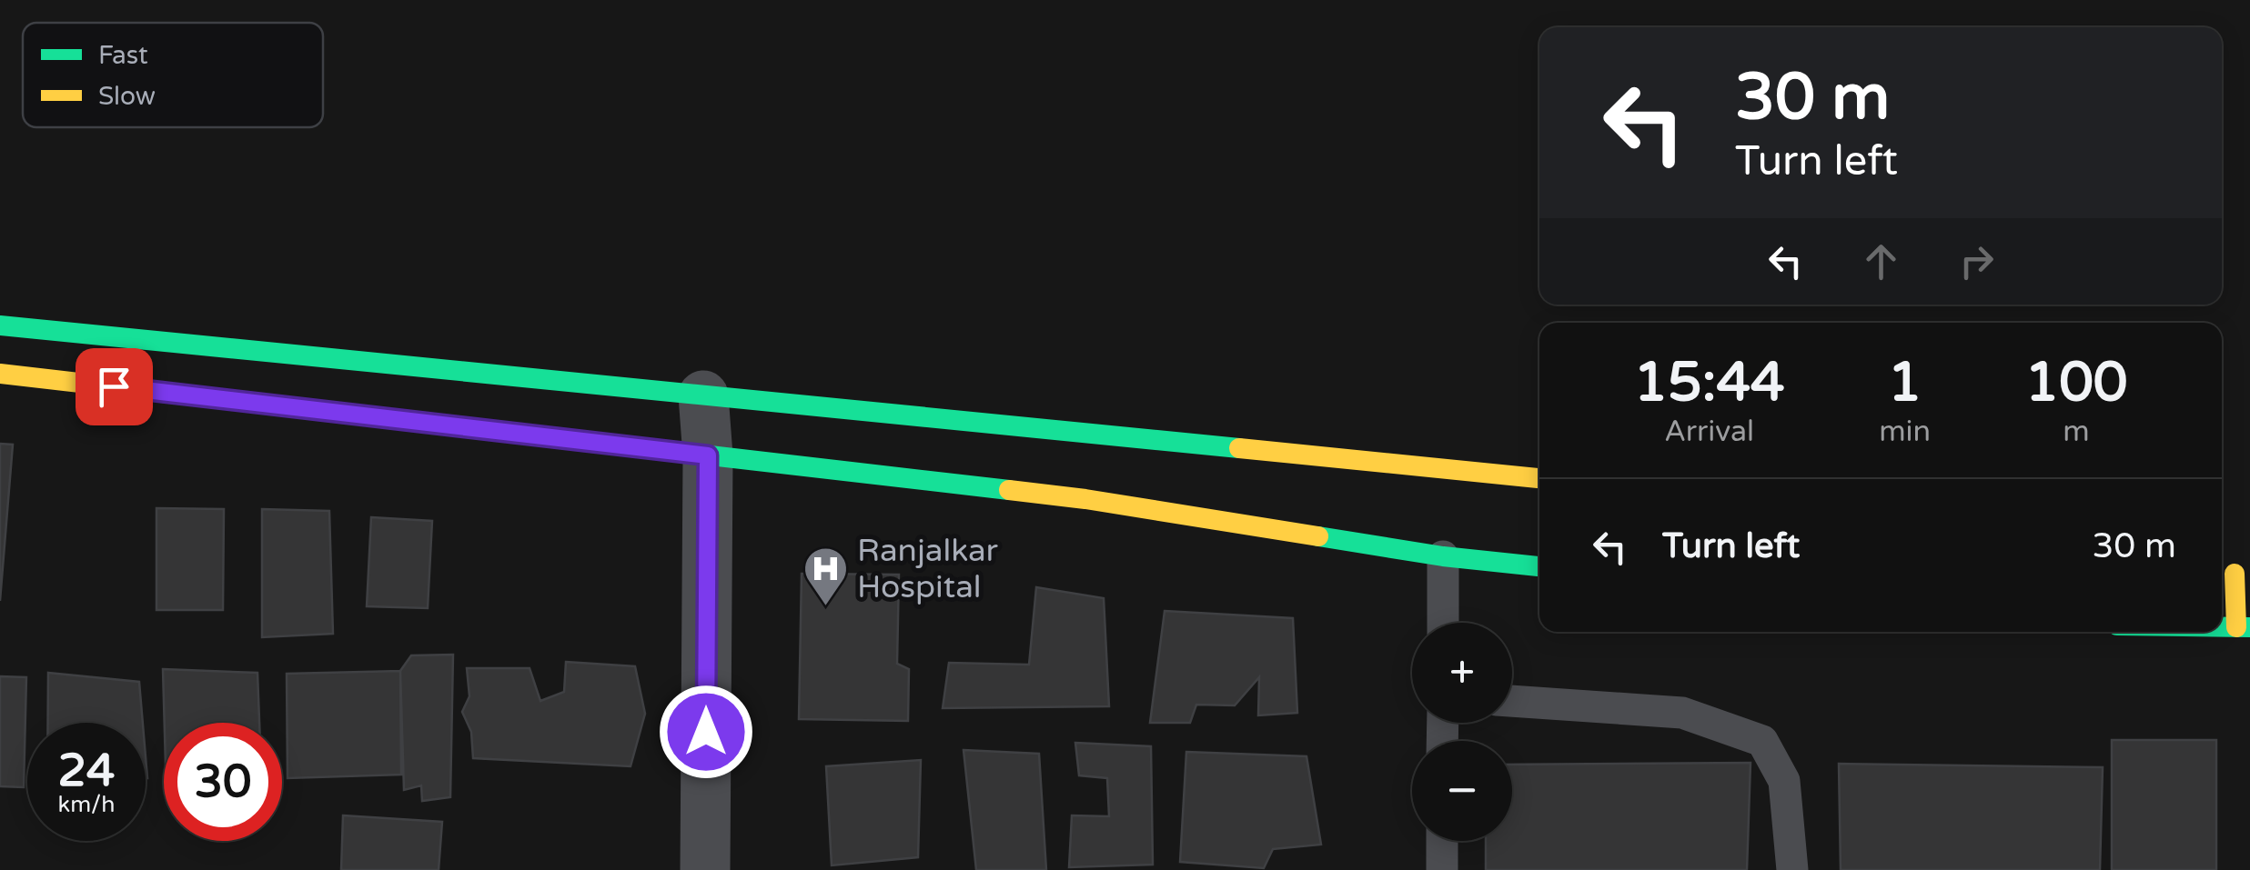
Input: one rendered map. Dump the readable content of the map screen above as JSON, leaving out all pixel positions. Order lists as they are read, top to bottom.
{
  "places": {
    "hospital": ["Ranjalkar Hospital"]
  },
  "legend": ["Fast", "Slow"],
  "page": {
    "turn": ["30 m", "Turn left"],
    "eta": [
      "15:44",
      "Arrival",
      "1",
      "min",
      "100",
      "m"
    ],
    "list": [
      {
        "name": "Turn left",
        "value": "30 m"
      }
    ],
    "map_buttons": ["+", "−"],
    "speed": "24 km/h",
    "limit": "30"
  }
}
